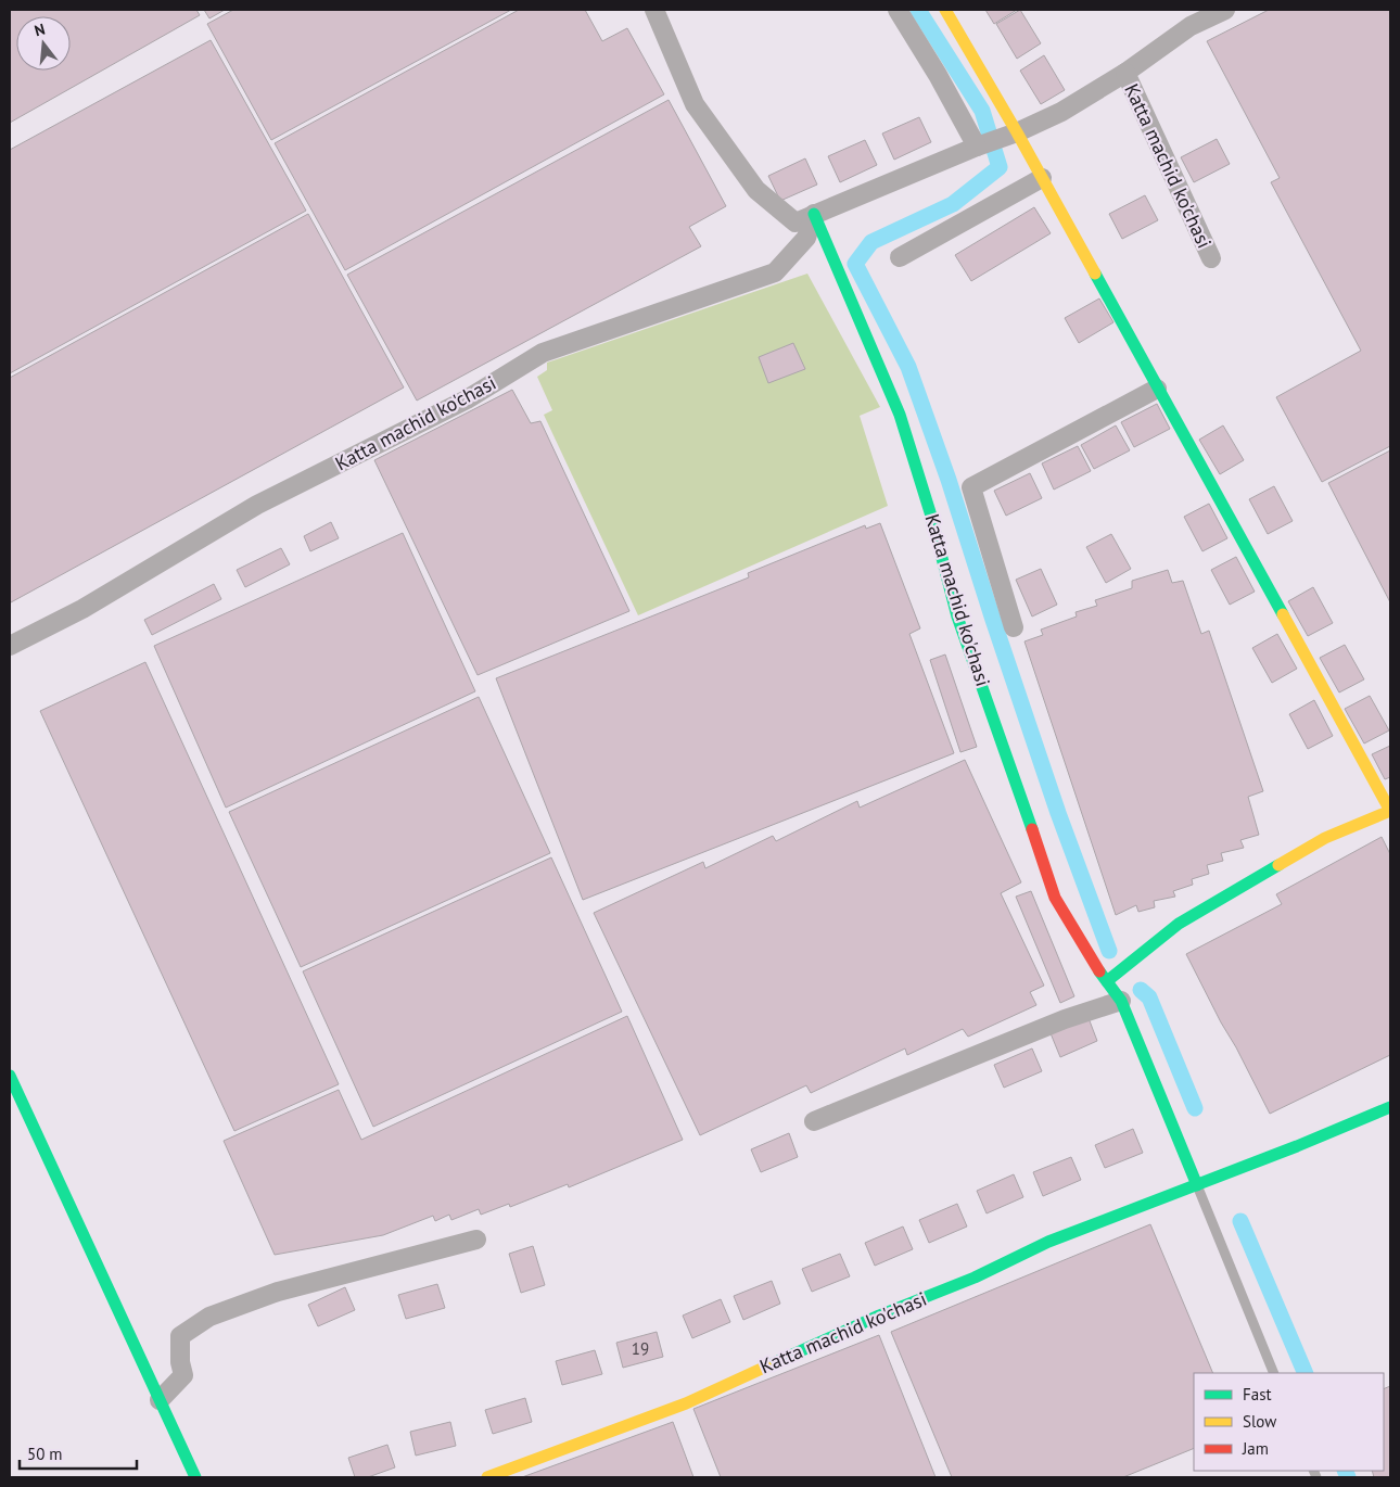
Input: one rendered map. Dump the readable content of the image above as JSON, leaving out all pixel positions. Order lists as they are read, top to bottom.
{
  "streets": {
    "street": ["Katta machid ko'chasi"]
  },
  "house_numbers": ["19"],
  "legend": ["Fast", "Slow", "Jam"],
  "scale_bar": "50 m",
  "north": "top"
}
